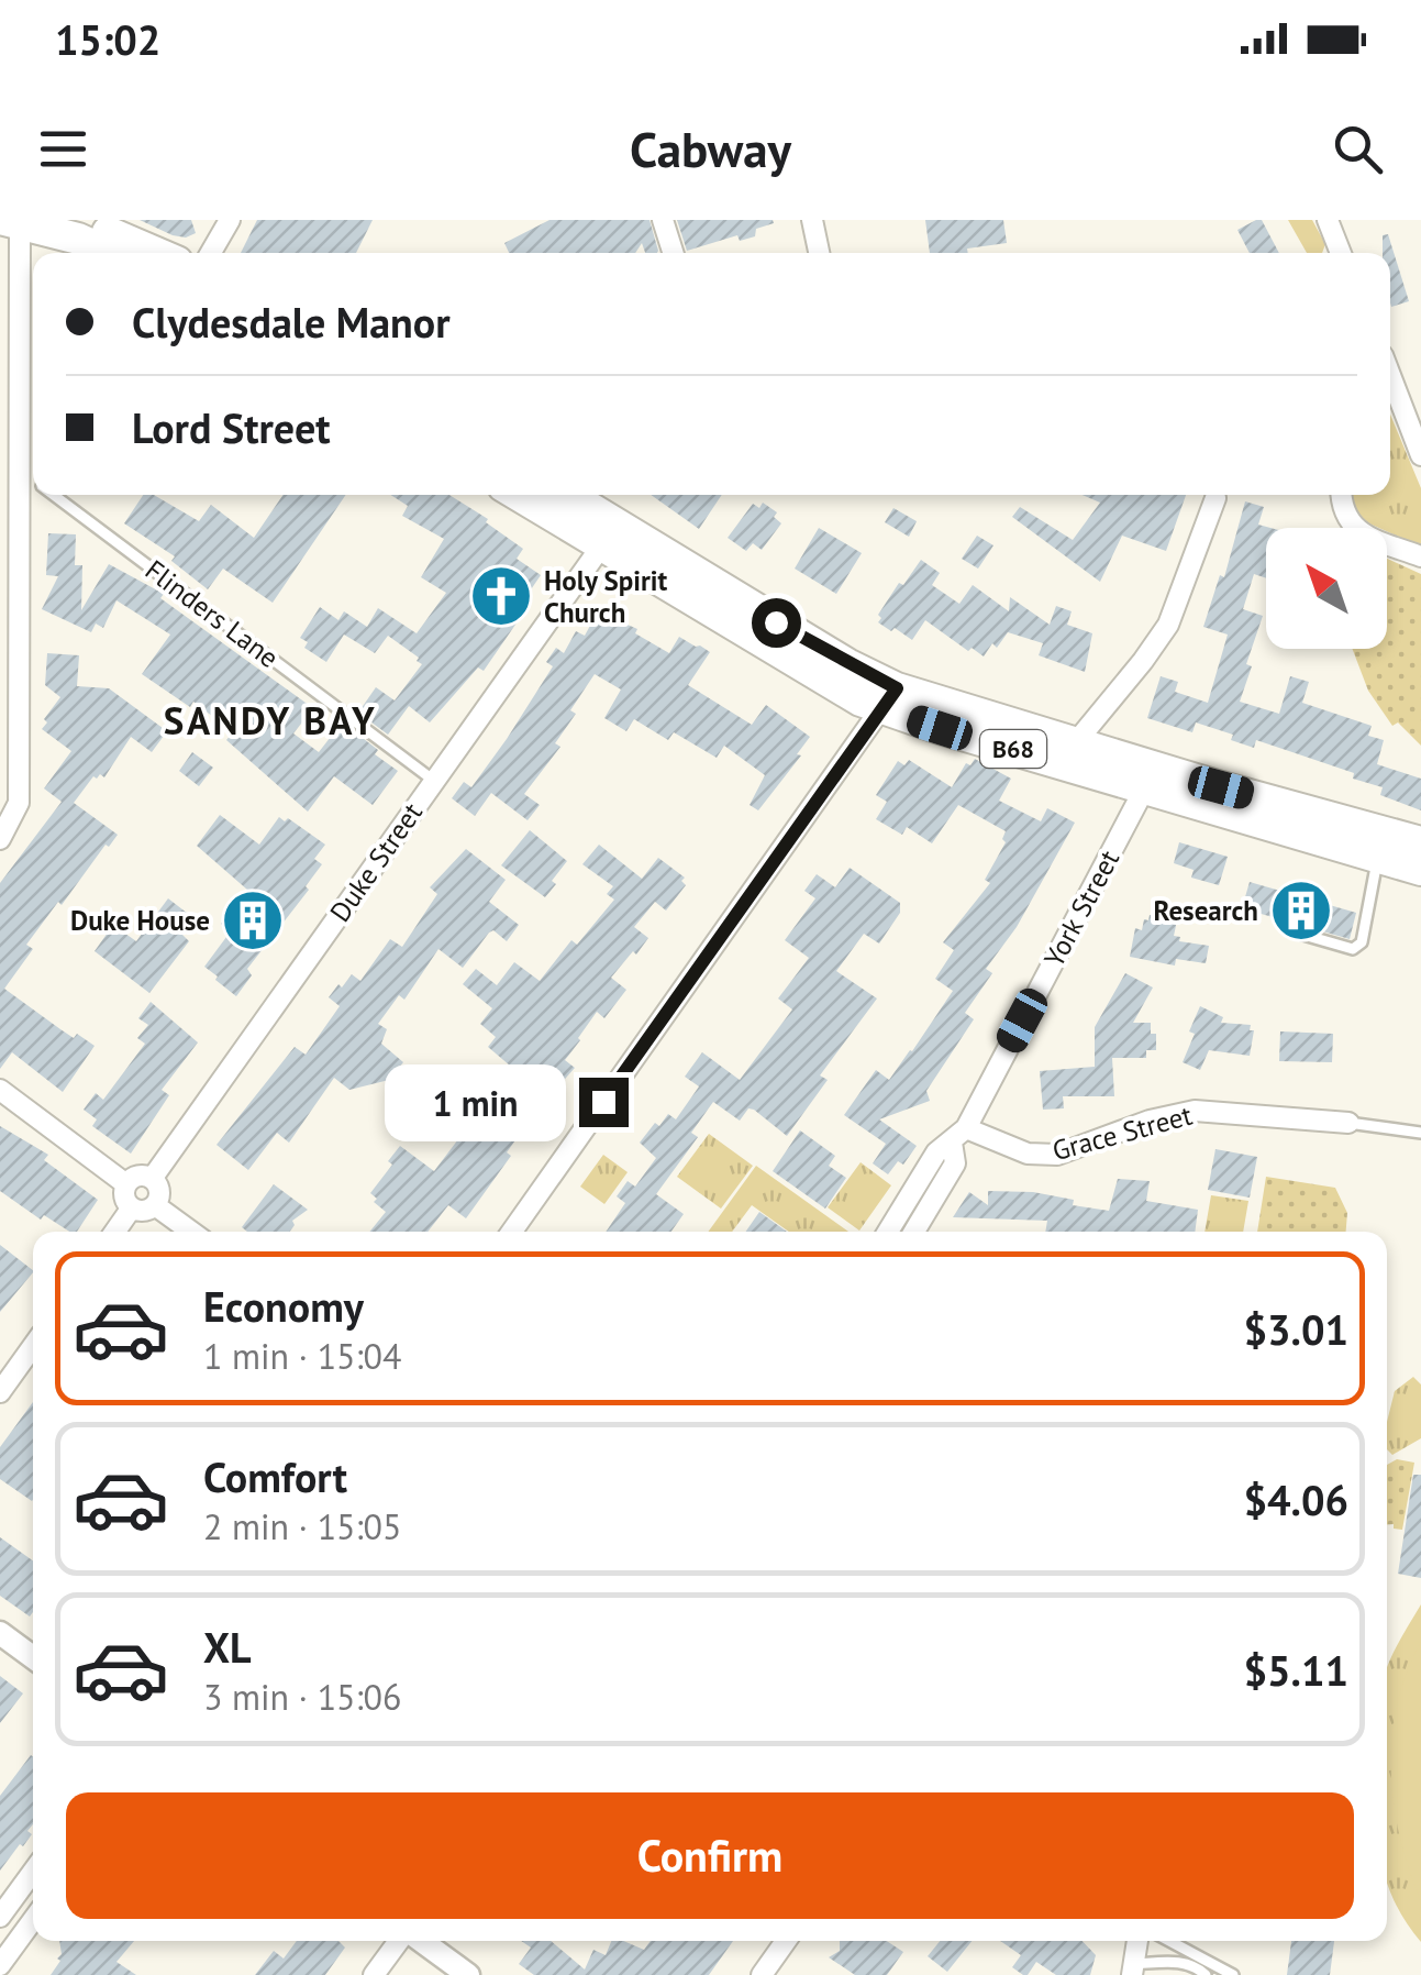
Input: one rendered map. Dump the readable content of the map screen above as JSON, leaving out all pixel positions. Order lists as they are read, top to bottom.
{
  "streets": {
    "main road": ["B68"],
    "street": ["Duke Street", "York Street", "Grace Street"],
    "lane": ["Flinders Lane"]
  },
  "crossings": [
    ["Flinders Lane", "Duke Street"],
    ["B68", "Duke Street"],
    ["B68", "York Street"],
    ["York Street", "Grace Street"]
  ],
  "districts": ["SANDY BAY"],
  "places": {
    "church": ["Holy Spirit Church"],
    "building": ["Research", "Duke House"]
  },
  "north": "top left",
  "page": {
    "status": "15:02",
    "header": "Cabway",
    "banner": ["Clydesdale Manor", "Lord Street"],
    "bubble": "1 min",
    "list": [
      {
        "name": "Economy",
        "note": "1 min · 15:04",
        "value": "$3.01"
      },
      {
        "name": "Comfort",
        "note": "2 min · 15:05",
        "value": "$4.06"
      },
      {
        "name": "XL",
        "note": "3 min · 15:06",
        "value": "$5.11"
      }
    ],
    "buttons": "Confirm"
  }
}
